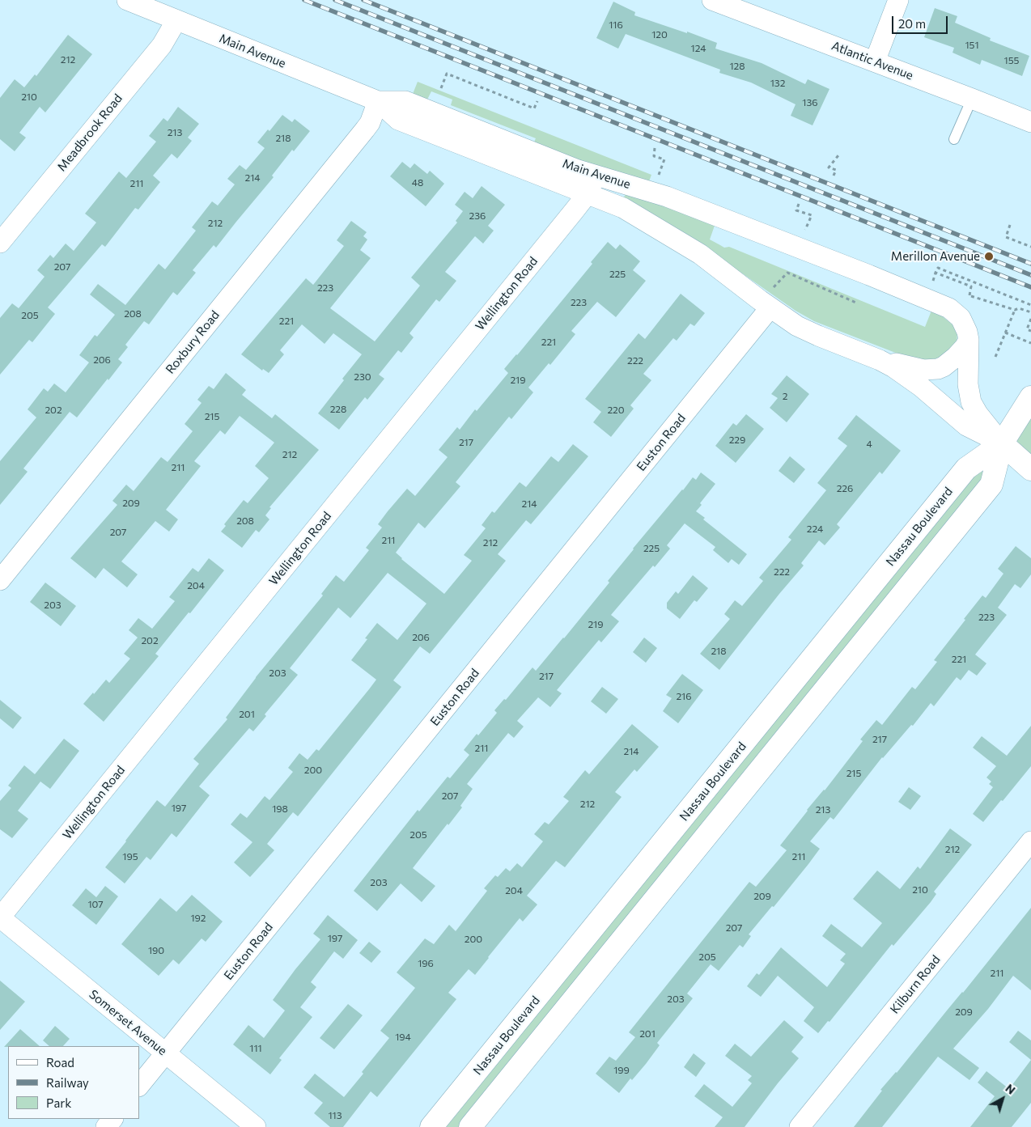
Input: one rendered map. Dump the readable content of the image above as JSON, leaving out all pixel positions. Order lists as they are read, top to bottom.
{
  "streets": {
    "main road": ["Nassau Boulevard"],
    "street": [
      "Main Avenue",
      "Atlantic Avenue",
      "Meadbrook Road",
      "Wellington Road",
      "Roxbury Road",
      "Euston Road",
      "Kilburn Road",
      "Somerset Avenue"
    ]
  },
  "crossings": [
    ["Main Avenue", "Meadbrook Road"],
    ["Main Avenue", "Wellington Road"],
    ["Main Avenue", "Roxbury Road"],
    ["Main Avenue", "Euston Road"],
    ["Wellington Road", "Somerset Avenue"],
    ["Euston Road", "Somerset Avenue"]
  ],
  "places": ["Merillon Avenue"],
  "house_numbers": [
    "116",
    "120",
    "151",
    "124",
    "212",
    "155",
    "128",
    "132",
    "210",
    "136",
    "213",
    "218",
    "214",
    "48",
    "211",
    "236",
    "212",
    "207",
    "225",
    "223",
    "223",
    "208",
    "205",
    "221",
    "221",
    "206",
    "222",
    "230",
    "219",
    "2",
    "228",
    "202",
    "220",
    "215",
    "229",
    "217",
    "4",
    "212",
    "211",
    "226",
    "209",
    "214",
    "208",
    "224",
    "207",
    "211",
    "212",
    "225",
    "222",
    "204",
    "203",
    "223",
    "219",
    "206",
    "202",
    "218",
    "221",
    "203",
    "217",
    "216",
    "201",
    "217",
    "211",
    "214",
    "200",
    "215",
    "207",
    "212",
    "197",
    "198",
    "213",
    "205",
    "212",
    "195",
    "211",
    "203",
    "210",
    "204",
    "209",
    "107",
    "192",
    "207",
    "197",
    "200",
    "190",
    "205",
    "196",
    "211",
    "203",
    "209",
    "201",
    "194",
    "111",
    "199",
    "113"
  ],
  "legend": ["Road", "Railway", "Park"],
  "scale_bar": "20 m",
  "north": "top right"
}
